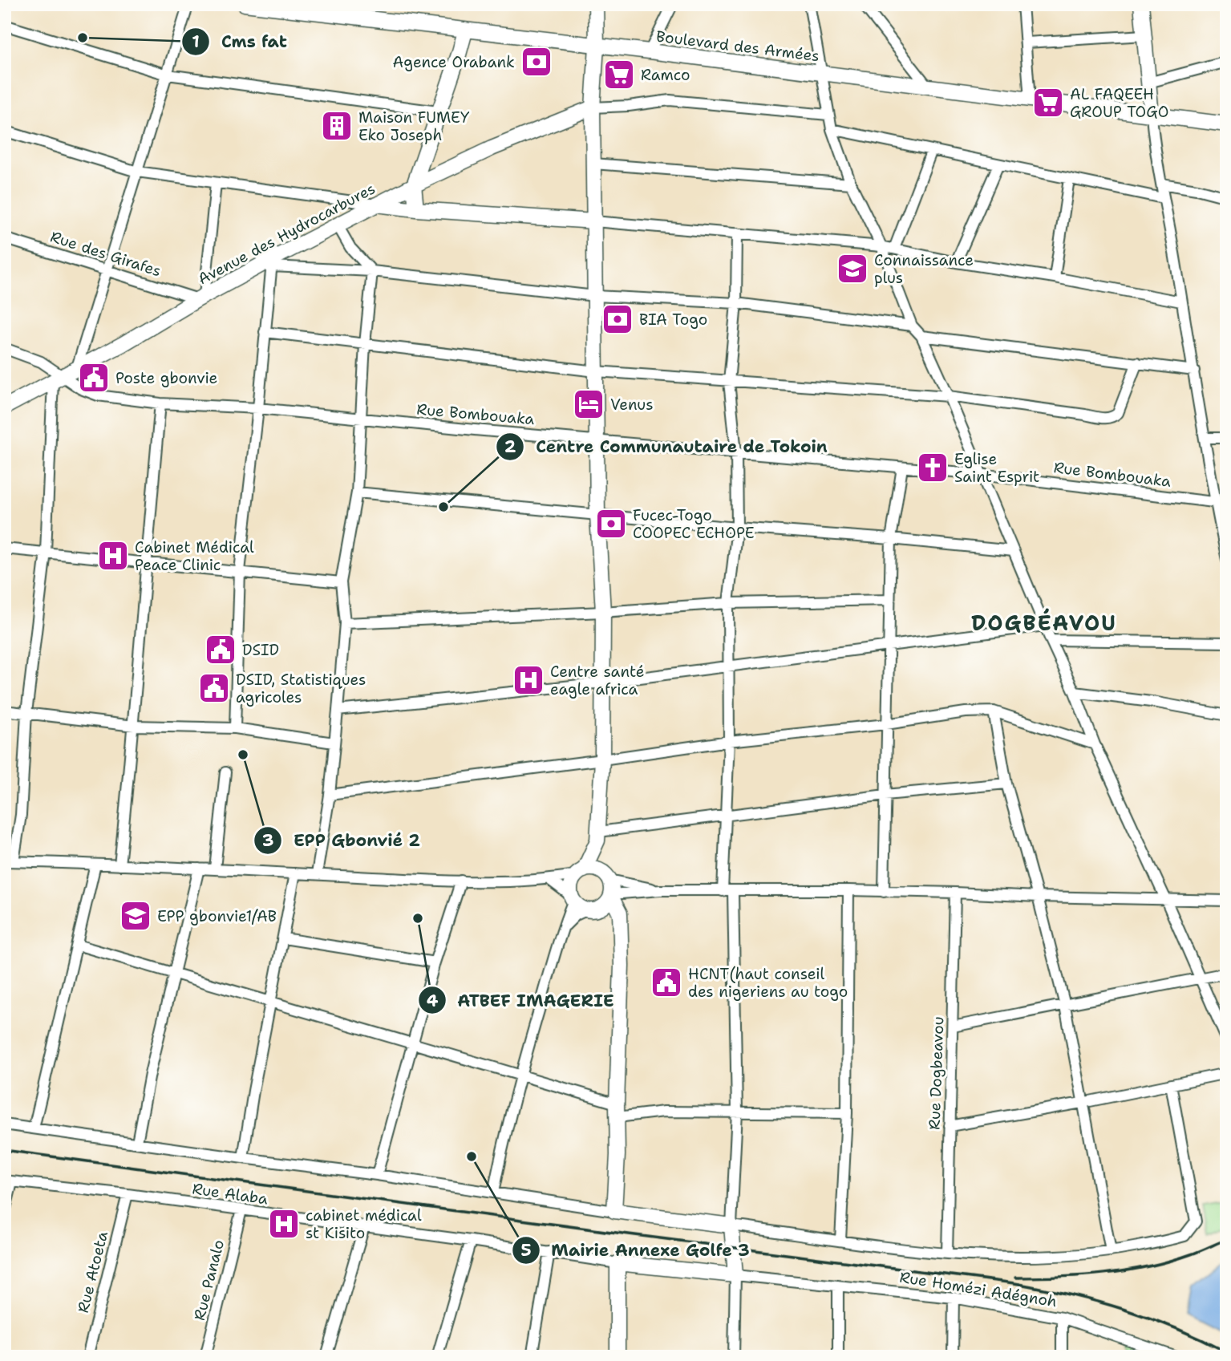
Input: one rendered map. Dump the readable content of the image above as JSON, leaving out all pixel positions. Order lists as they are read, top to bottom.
{
  "streets": {
    "main road": ["Boulevard des Armées", "Avenue des Hydrocarbures"],
    "street": [
      "Rue des Girafes",
      "Rue Bombouaka",
      "Rue Dogbeavou",
      "Rue Alaba",
      "Rue Atoeta",
      "Rue Panalo",
      "Rue Homézi Adégnoh"
    ]
  },
  "crossings": [
    ["Avenue des Hydrocarbures", "Rue des Girafes"],
    ["Avenue des Hydrocarbures", "Rue Bombouaka"],
    ["Rue Alaba", "Rue Atoeta"],
    ["Rue Alaba", "Rue Panalo"]
  ],
  "districts": ["DOGBÉAVOU"],
  "places": {
    "other": [
      "Cms fat",
      "Centre Communautaire de Tokoin",
      "EPP Gbonvié 2",
      "ATBEF IMAGERIE",
      "Mairie Annexe Golfe 3"
    ],
    "bank": ["Agence Orabank", "BIA Togo", "Fucec-Togo COOPEC ECHOPE"],
    "supermarket": ["Ramco", "AL FAQEEH GROUP TOGO"],
    "building": ["Maison FUMEY Eko Joseph"],
    "school or university": ["Connaissance plus", "EPP gbonvie1/AB"],
    "public building": [
      "Poste gbonvie",
      "DSID",
      "DSID, Statistiques agricoles",
      "HCNT(haut conseil des nigeriens au togo"
    ],
    "hotel": ["Venus"],
    "church": ["Eglise Saint Esprit"],
    "hospital": ["Cabinet Médical Peace Clinic", "Centre santé eagle africa", "cabinet médical st Kisito"]
  }
}
